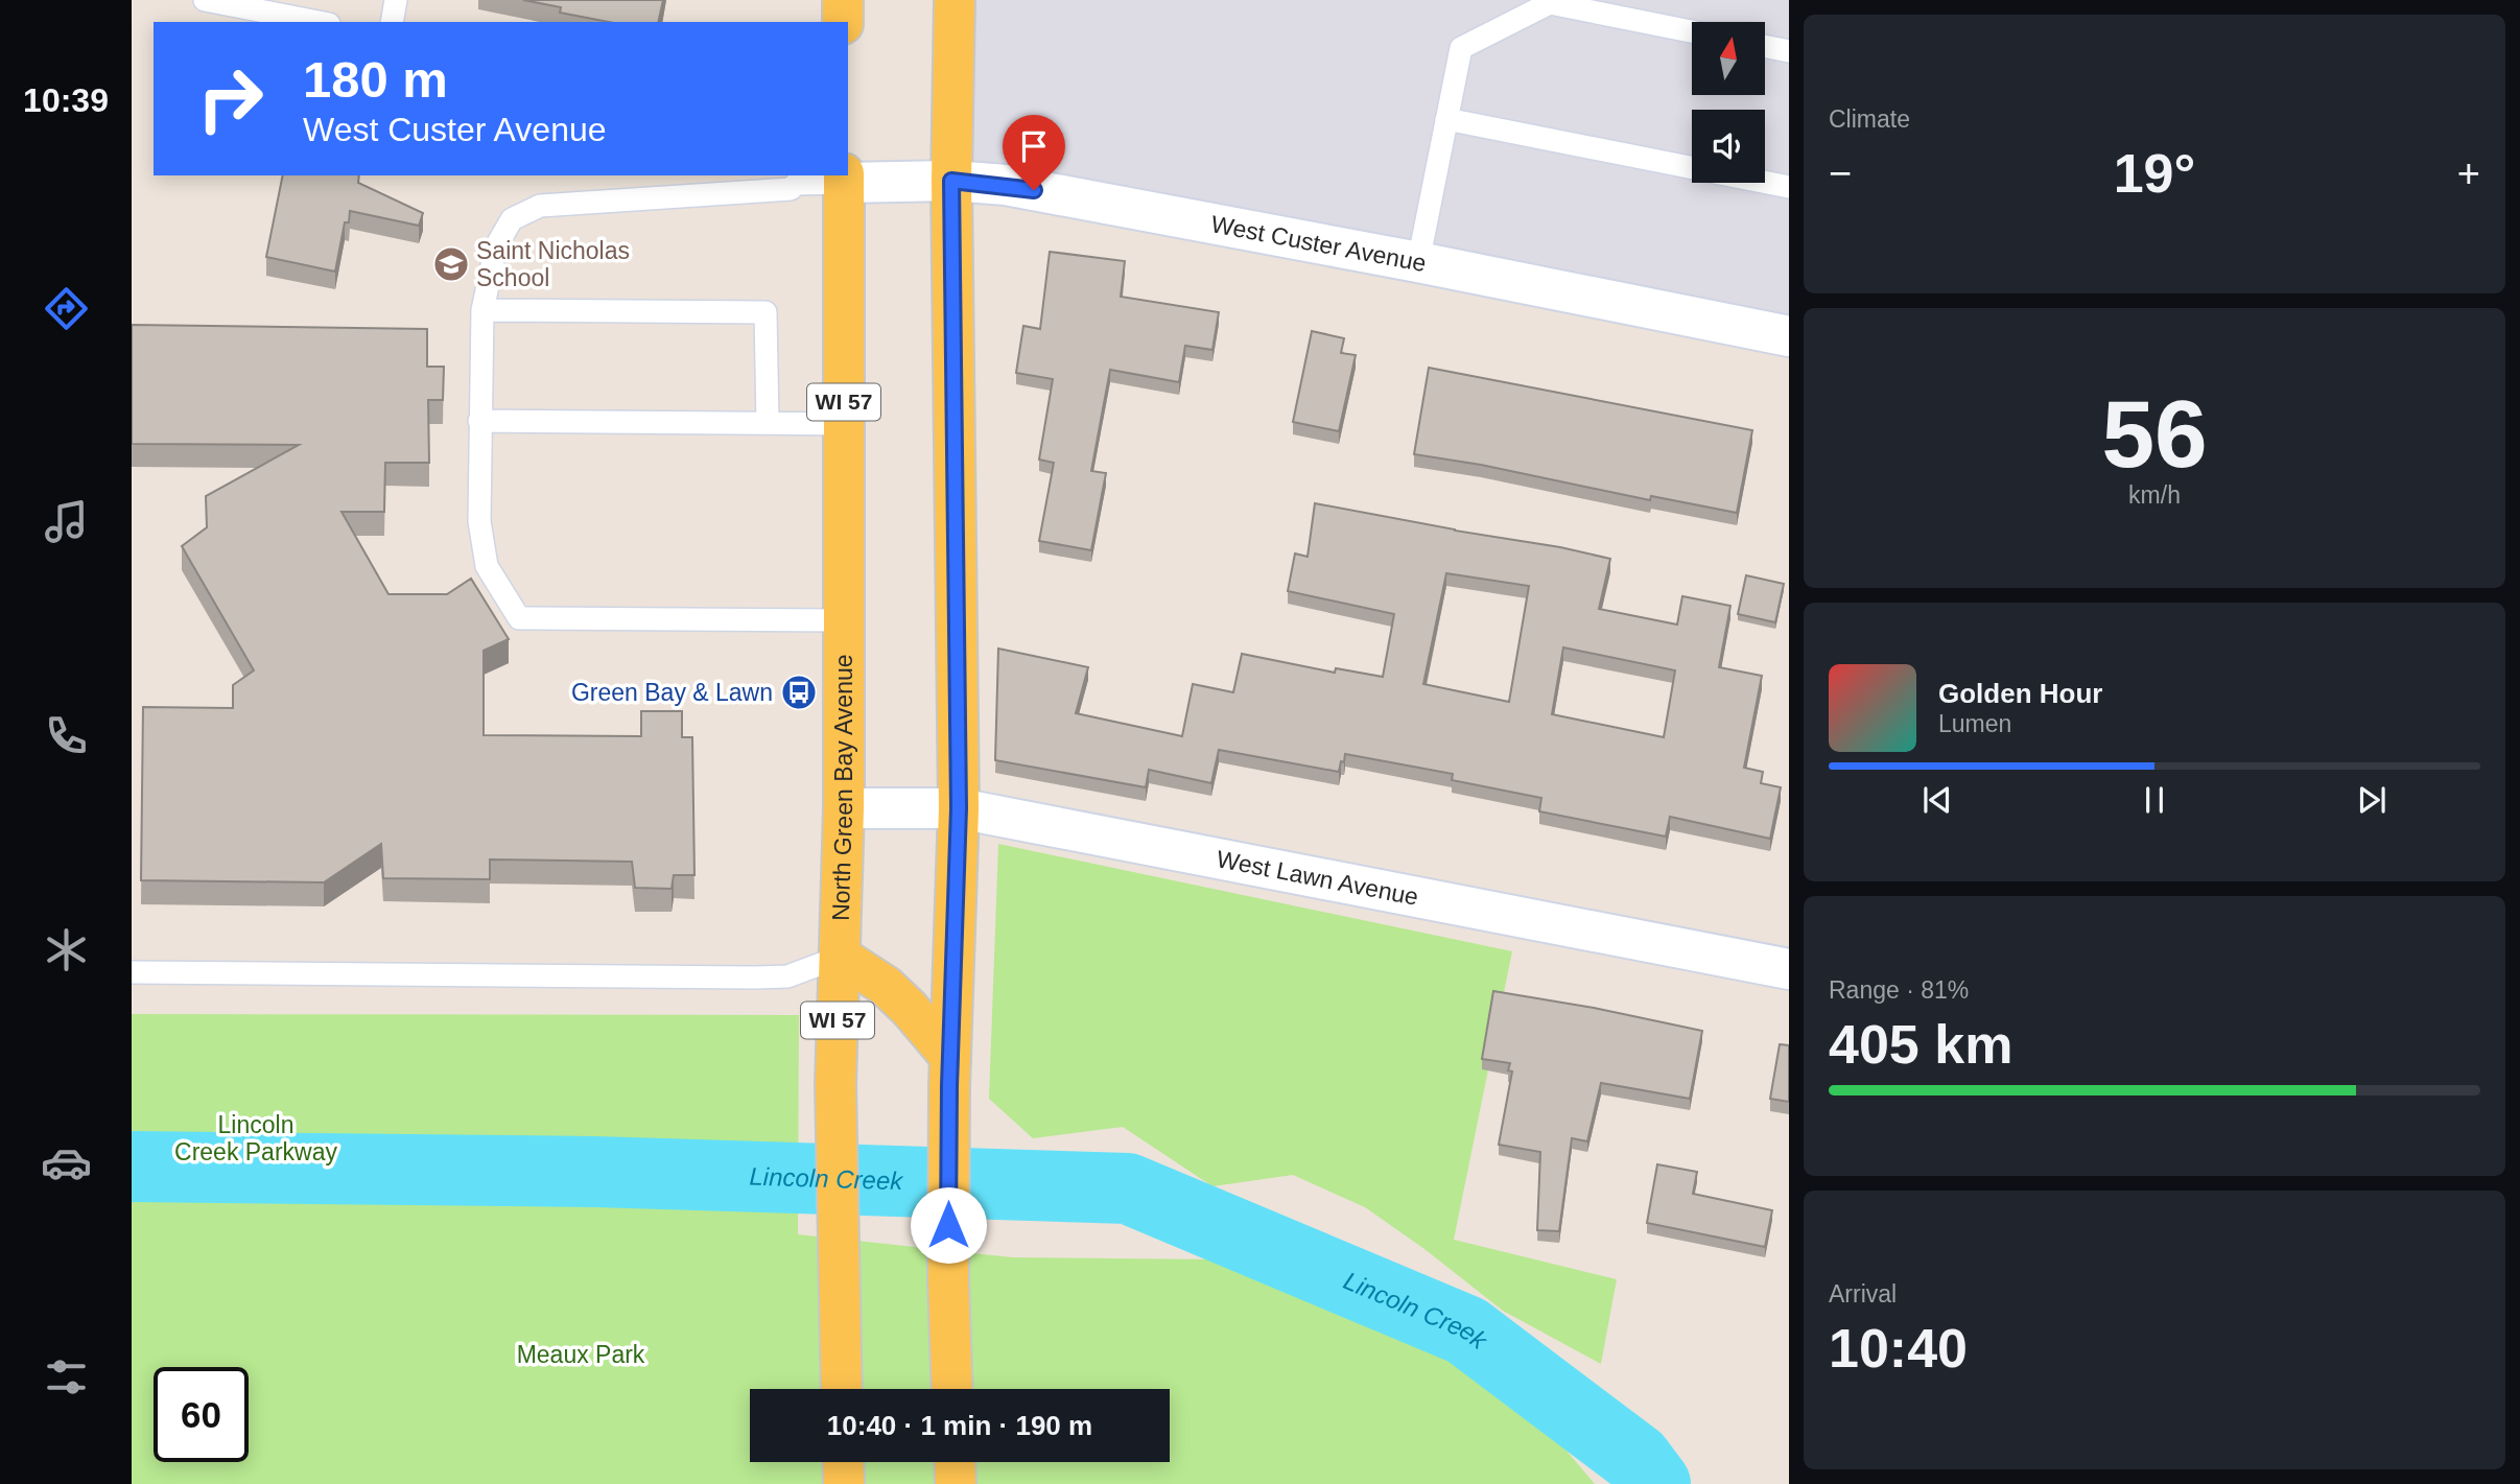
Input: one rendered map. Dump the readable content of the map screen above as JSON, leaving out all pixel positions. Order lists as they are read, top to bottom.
{
  "streets": {
    "main road": ["WI 57", "North Green Bay Avenue"],
    "street": ["West Custer Avenue", "West Lawn Avenue"]
  },
  "crossings": [
    ["West Custer Avenue", "North Green Bay Avenue"],
    ["North Green Bay Avenue", "West Lawn Avenue"]
  ],
  "water": ["Lincoln Creek"],
  "parks": ["Lincoln Creek Parkway", "Meaux Park"],
  "places": {
    "school or university": ["Saint Nicholas School"],
    "bus stop": ["Green Bay & Lawn"]
  },
  "north": "top",
  "page": {
    "tabs": "10:39",
    "tile": [
      "Climate",
      ["56", "km/h"],
      ["Range · 81%", "405 km"],
      ["Arrival", "10:40"]
    ],
    "turn": ["180 m", "West Custer Avenue"],
    "heat": ["−", "19°", "+"],
    "song": ["Golden Hour", "Lumen"],
    "limit": "60",
    "trip": "10:40 · 1 min · 190 m"
  }
}
